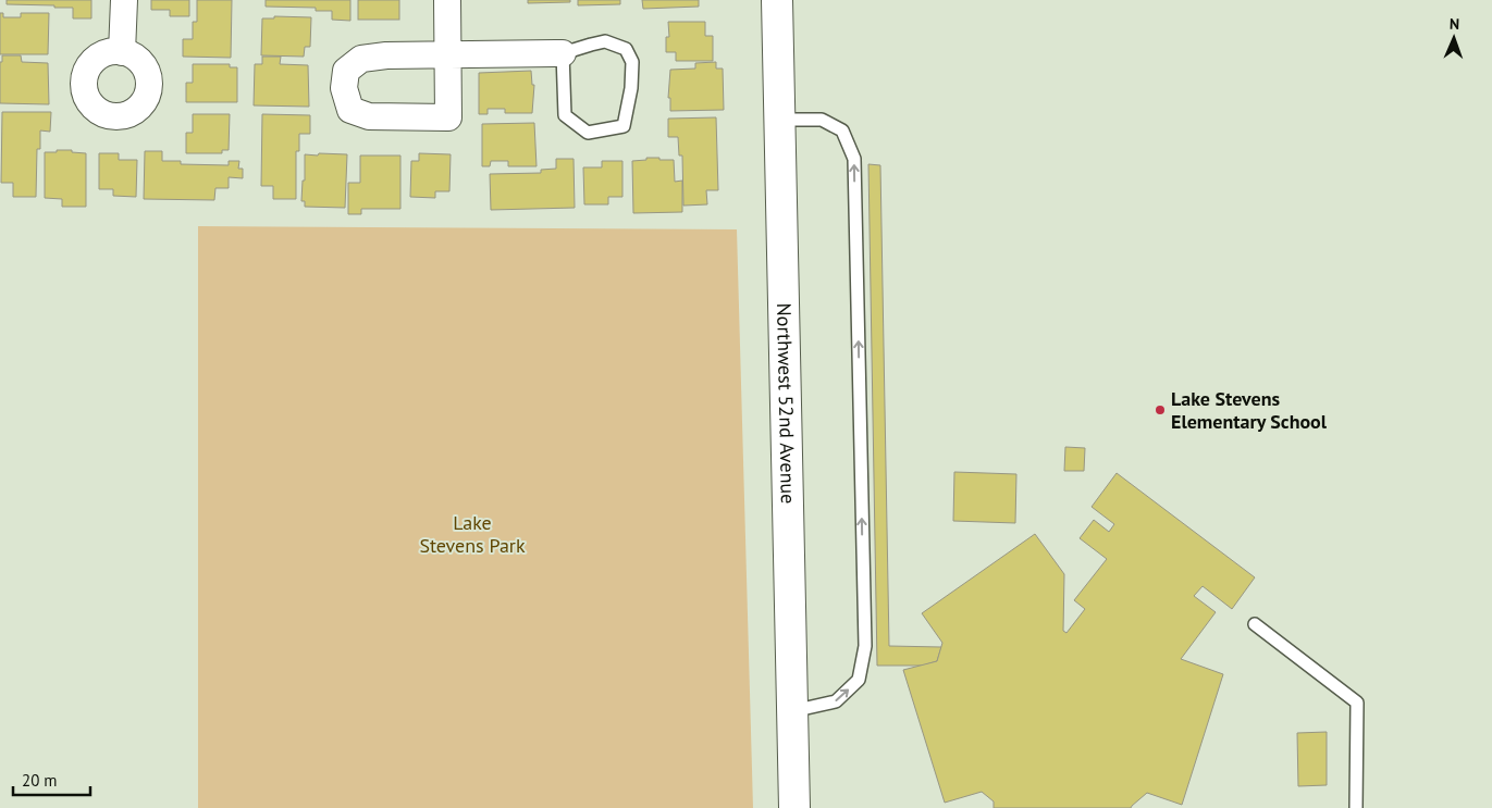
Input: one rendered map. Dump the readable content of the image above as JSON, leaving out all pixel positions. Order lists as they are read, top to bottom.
{
  "streets": {
    "street": ["Northwest 52nd Avenue"]
  },
  "parks": ["Lake Stevens Park"],
  "places": ["Lake Stevens Elementary School"],
  "scale_bar": "20 m",
  "north": "top"
}
